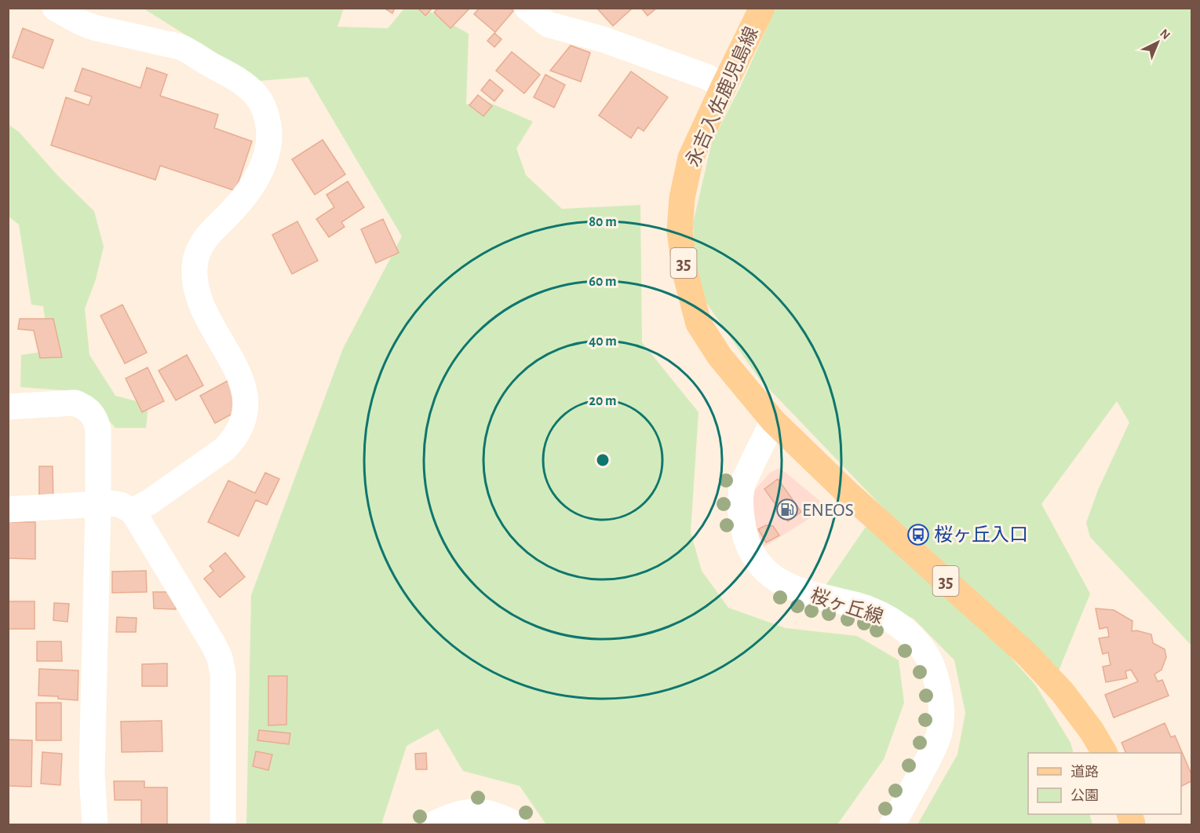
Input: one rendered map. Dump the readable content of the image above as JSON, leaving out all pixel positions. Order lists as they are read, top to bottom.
{
  "streets": {
    "main road": ["永吉入佐鹿児島線", "35"],
    "street": ["桜ヶ丘線"]
  },
  "crossings": [
    ["永吉入佐鹿児島線", "桜ヶ丘線"]
  ],
  "places": {
    "fuel station": ["ENEOS"],
    "bus stop": ["桜ヶ丘入口"]
  },
  "legend": ["道路", "公園"],
  "north": "top right",
  "rings": [
    "80 m",
    "60 m",
    "40 m",
    "20 m"
  ]
}
